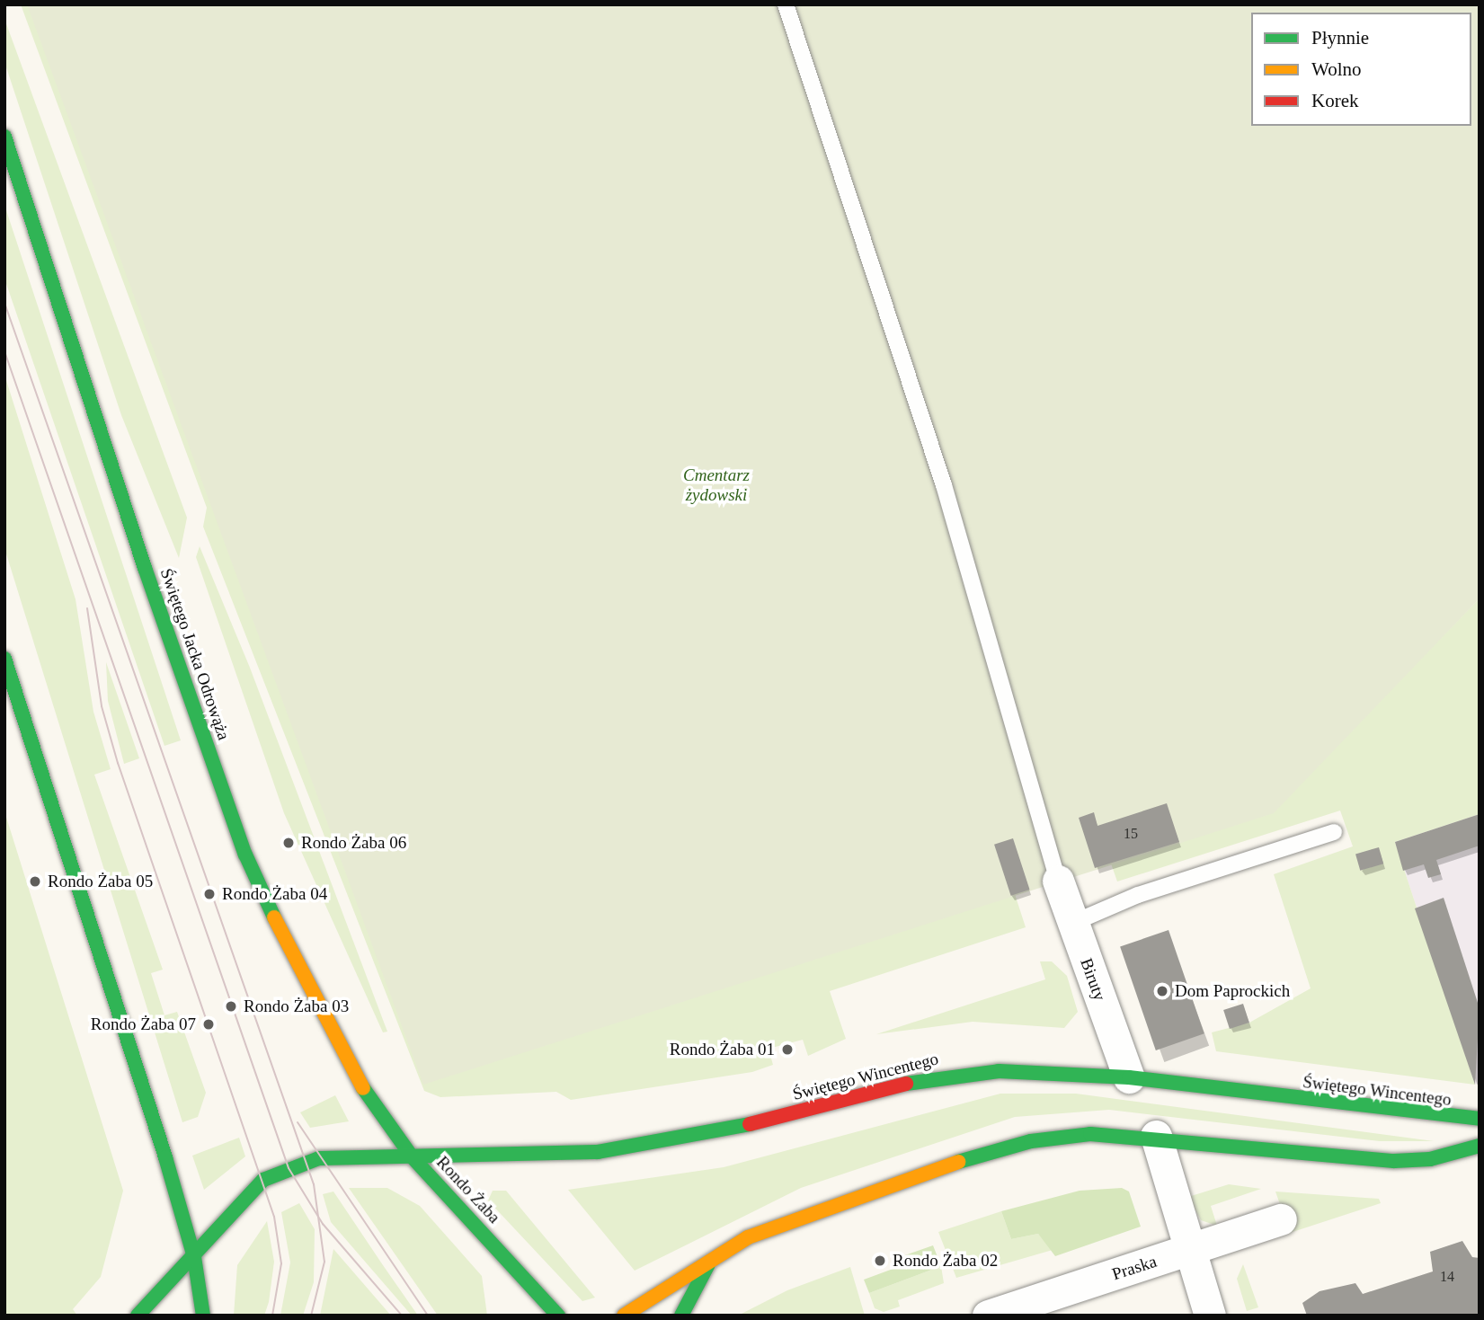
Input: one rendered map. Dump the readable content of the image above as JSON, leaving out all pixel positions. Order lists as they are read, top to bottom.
{
  "streets": {
    "main road": ["Świętego Jacka Odrowąża", "Świętego Wincentego", "Rondo Żaba"],
    "street": ["Biruty", "Praska"]
  },
  "crossings": [
    ["Świętego Jacka Odrowąża", "Świętego Wincentego"],
    ["Świętego Jacka Odrowąża", "Rondo Żaba"],
    ["Biruty", "Świętego Wincentego"],
    ["Świętego Wincentego", "Rondo Żaba"]
  ],
  "parks": ["Cmentarz żydowski"],
  "places": [
    "Rondo Żaba 06",
    "Rondo Żaba 05",
    "Rondo Żaba 04",
    "Dom Paprockich",
    "Rondo Żaba 03",
    "Rondo Żaba 07",
    "Rondo Żaba 01",
    "Rondo Żaba 02"
  ],
  "house_numbers": ["15", "14"],
  "legend": ["Płynnie", "Wolno", "Korek"]
}
